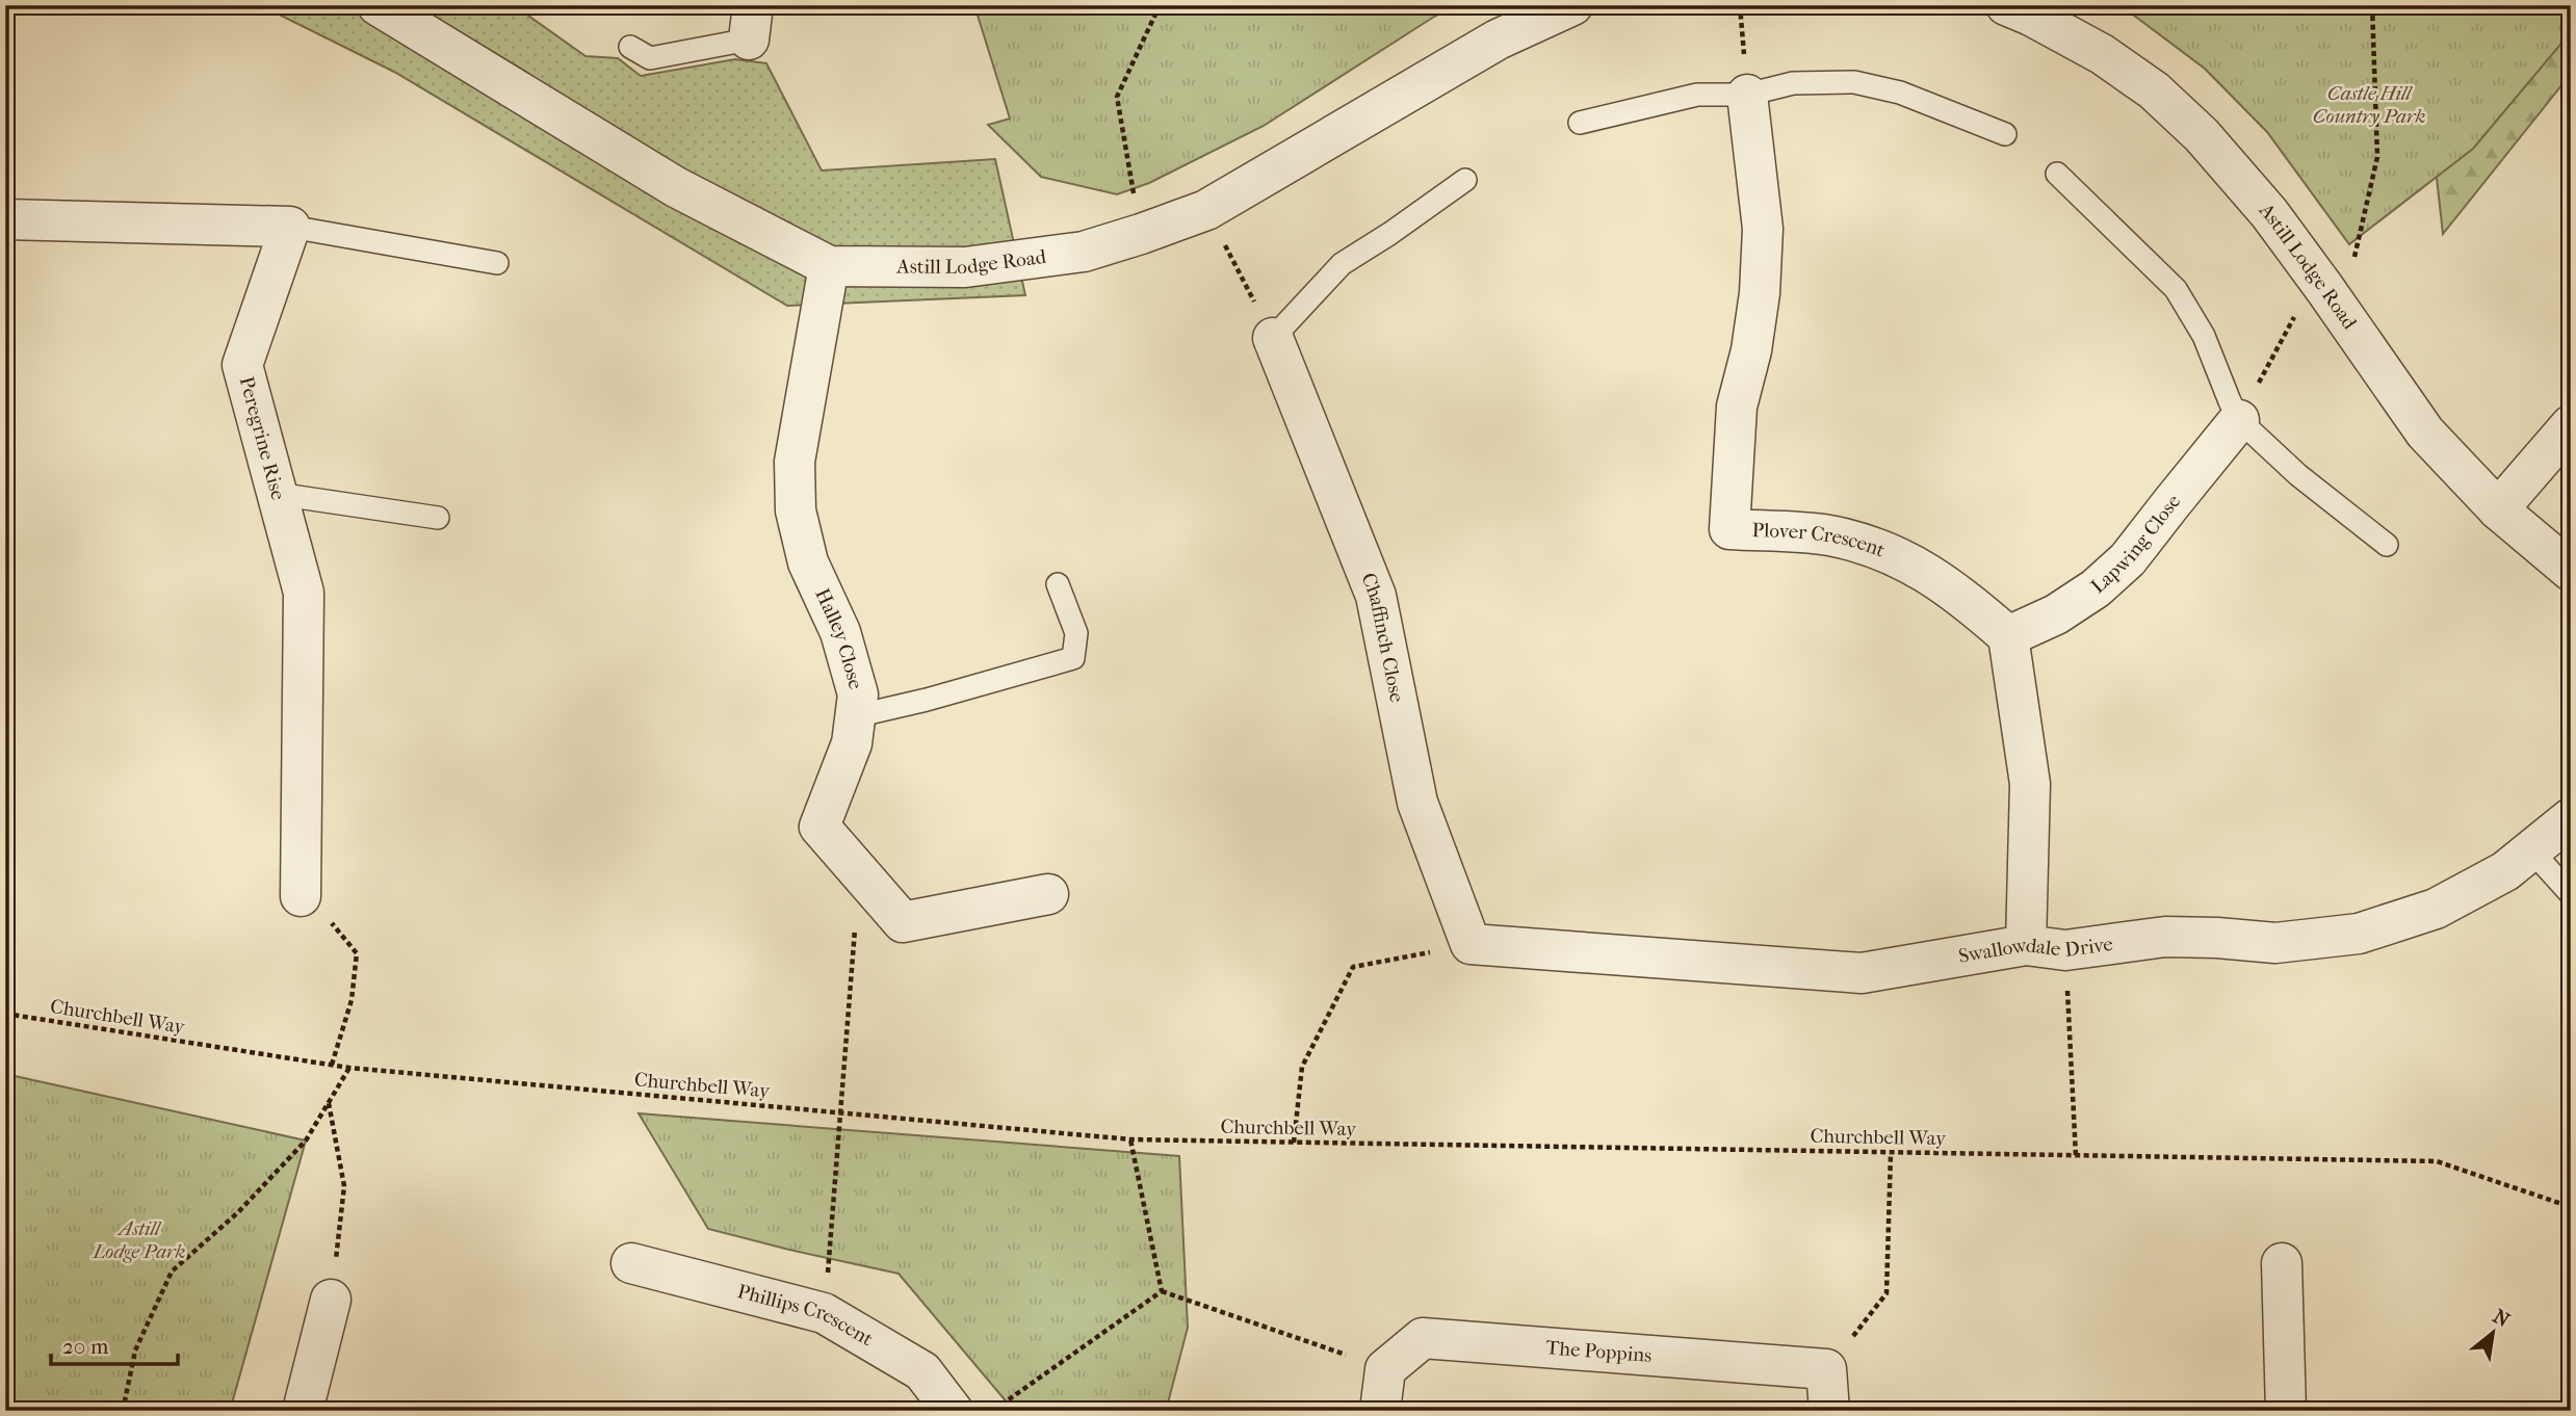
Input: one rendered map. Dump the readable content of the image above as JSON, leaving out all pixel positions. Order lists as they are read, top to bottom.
{
  "streets": {
    "street": [
      "Astill Lodge Road",
      "Peregrine Rise",
      "Lapwing Close",
      "Plover Crescent",
      "Chaffinch Close",
      "Halley Close",
      "Swallowdale Drive",
      "Phillips Crescent",
      "The Poppins"
    ],
    "path": ["Churchbell Way"]
  },
  "crossings": [
    ["Astill Lodge Road", "Halley Close"],
    ["Lapwing Close", "Plover Crescent"],
    ["Chaffinch Close", "Swallowdale Drive"]
  ],
  "parks": ["Castle Hill Country Park", "Astill Lodge Park"],
  "scale_bar": "20 m",
  "north": "top right"
}
